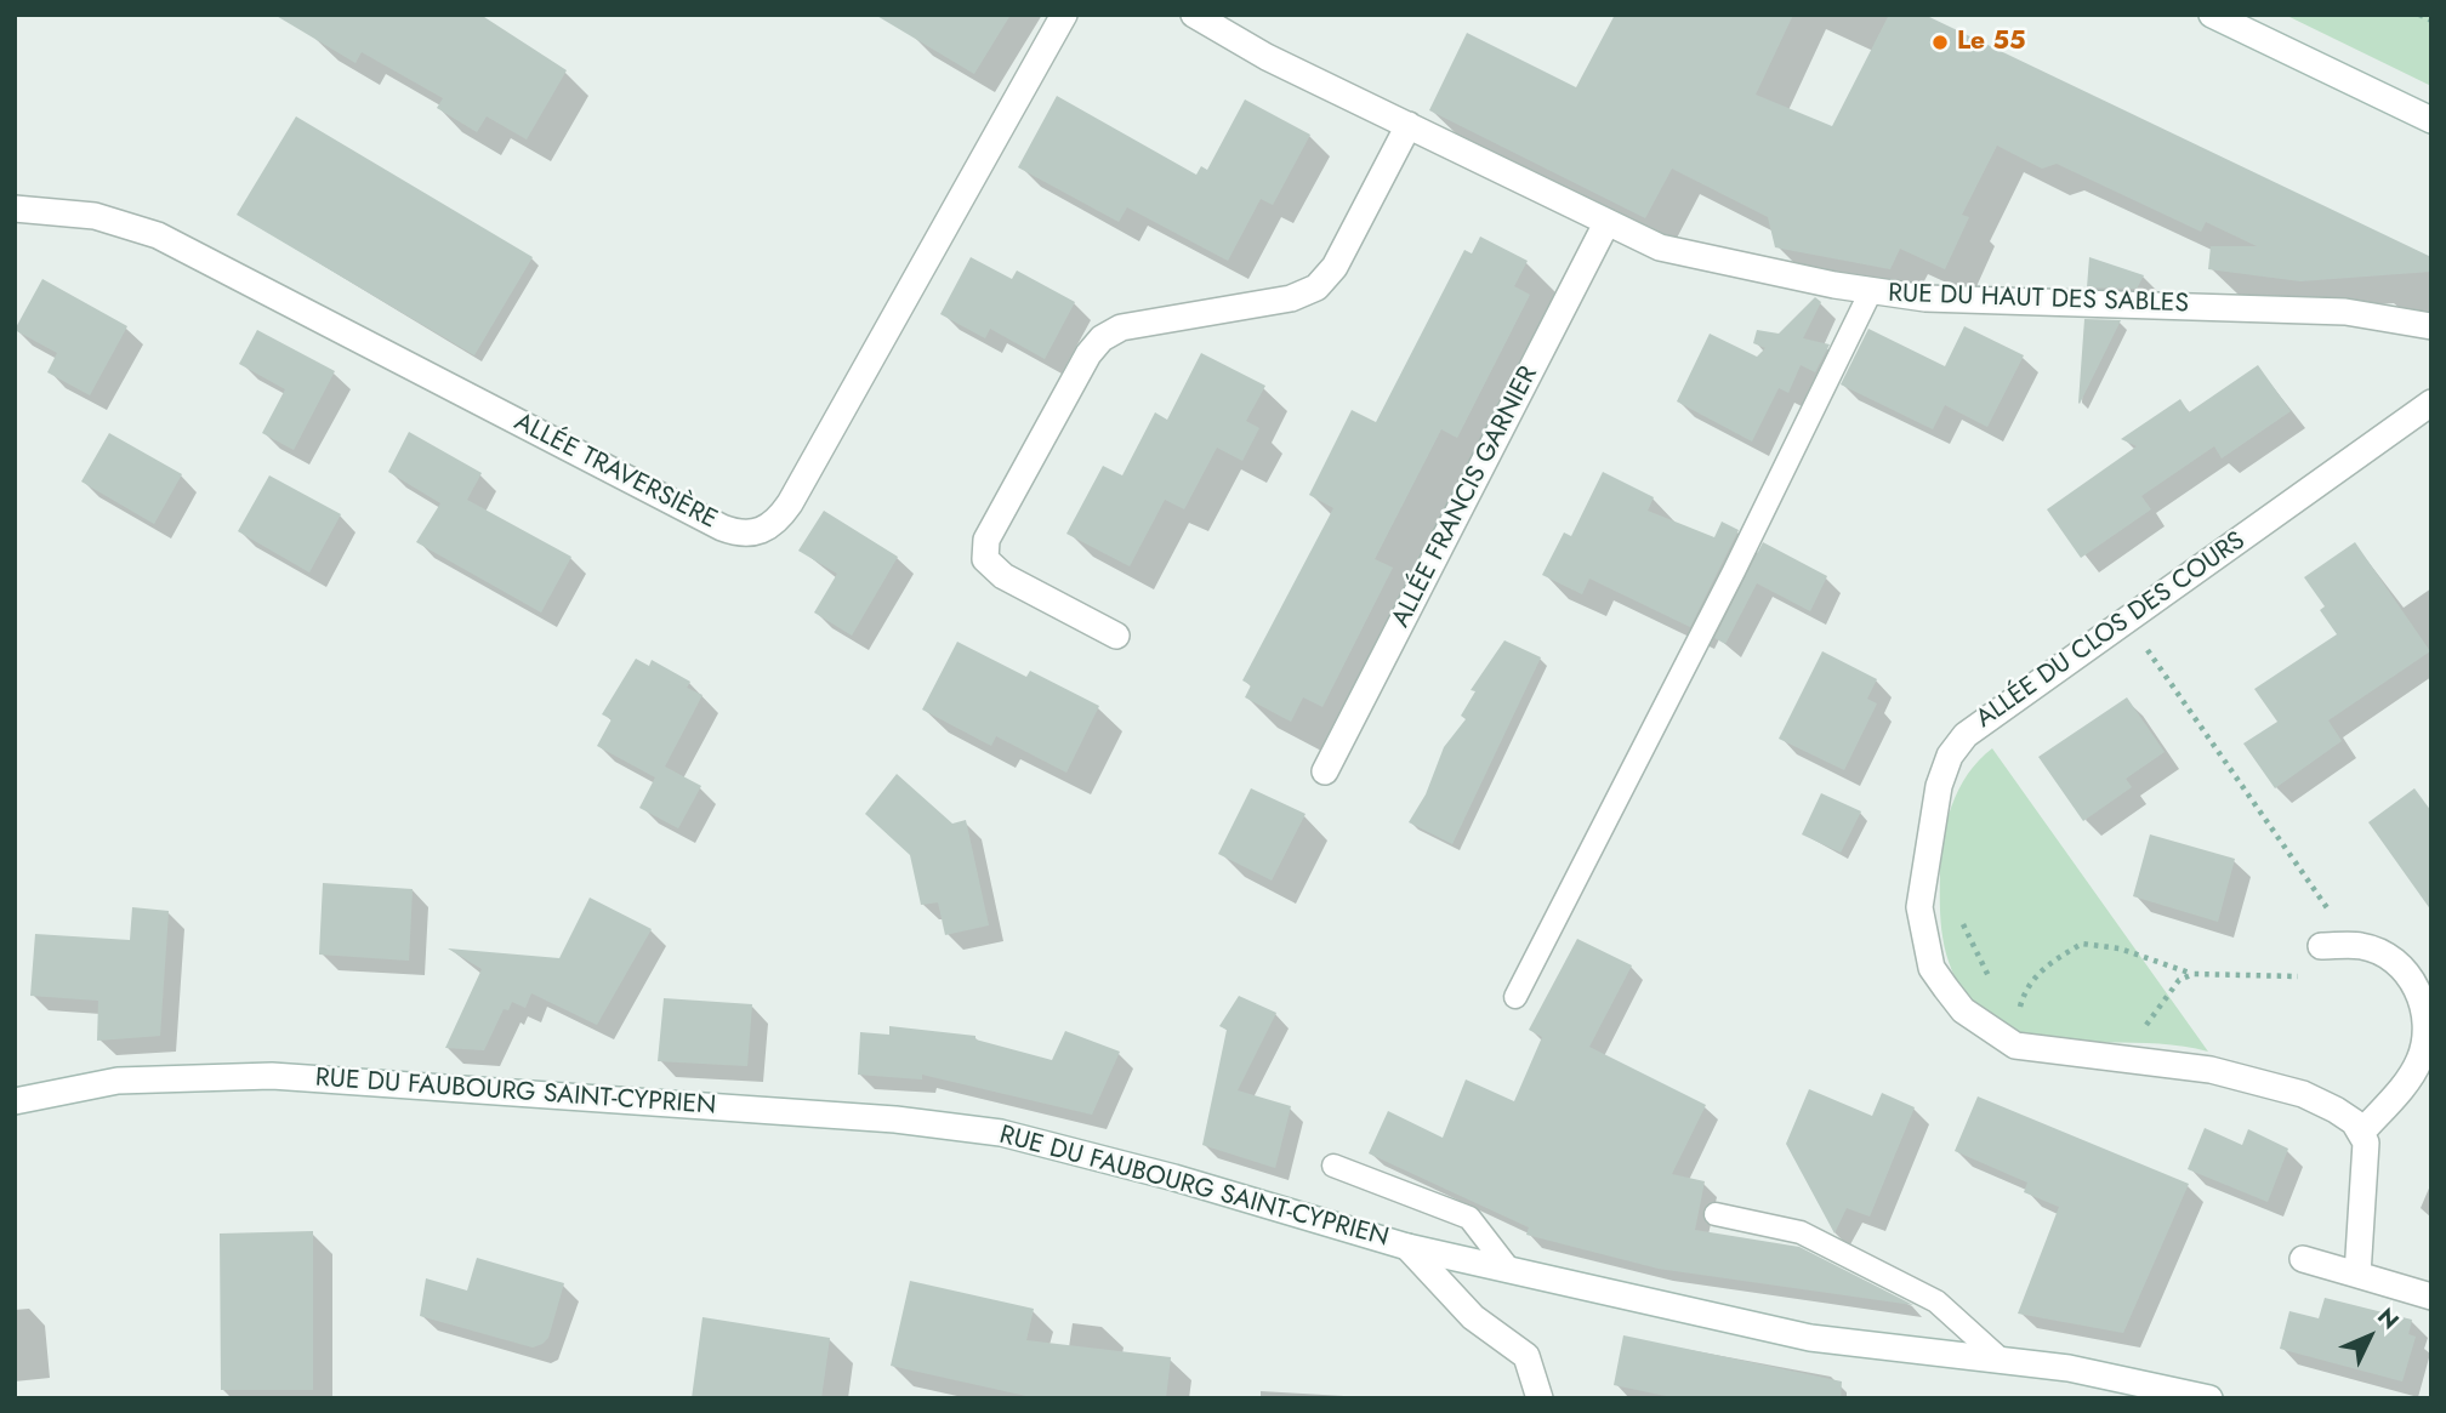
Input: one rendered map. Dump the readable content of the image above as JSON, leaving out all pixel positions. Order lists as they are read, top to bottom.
{
  "streets": {
    "street": [
      "RUE DU HAUT DES SABLES",
      "ALLÉE TRAVERSIÈRE",
      "ALLÉE FRANCIS GARNIER",
      "ALLÉE DU CLOS DES COURS",
      "RUE DU FAUBOURG SAINT-CYPRIEN"
    ]
  },
  "crossings": [
    ["RUE DU HAUT DES SABLES", "ALLÉE FRANCIS GARNIER"]
  ],
  "places": ["Le 55"],
  "north": "top right"
}
